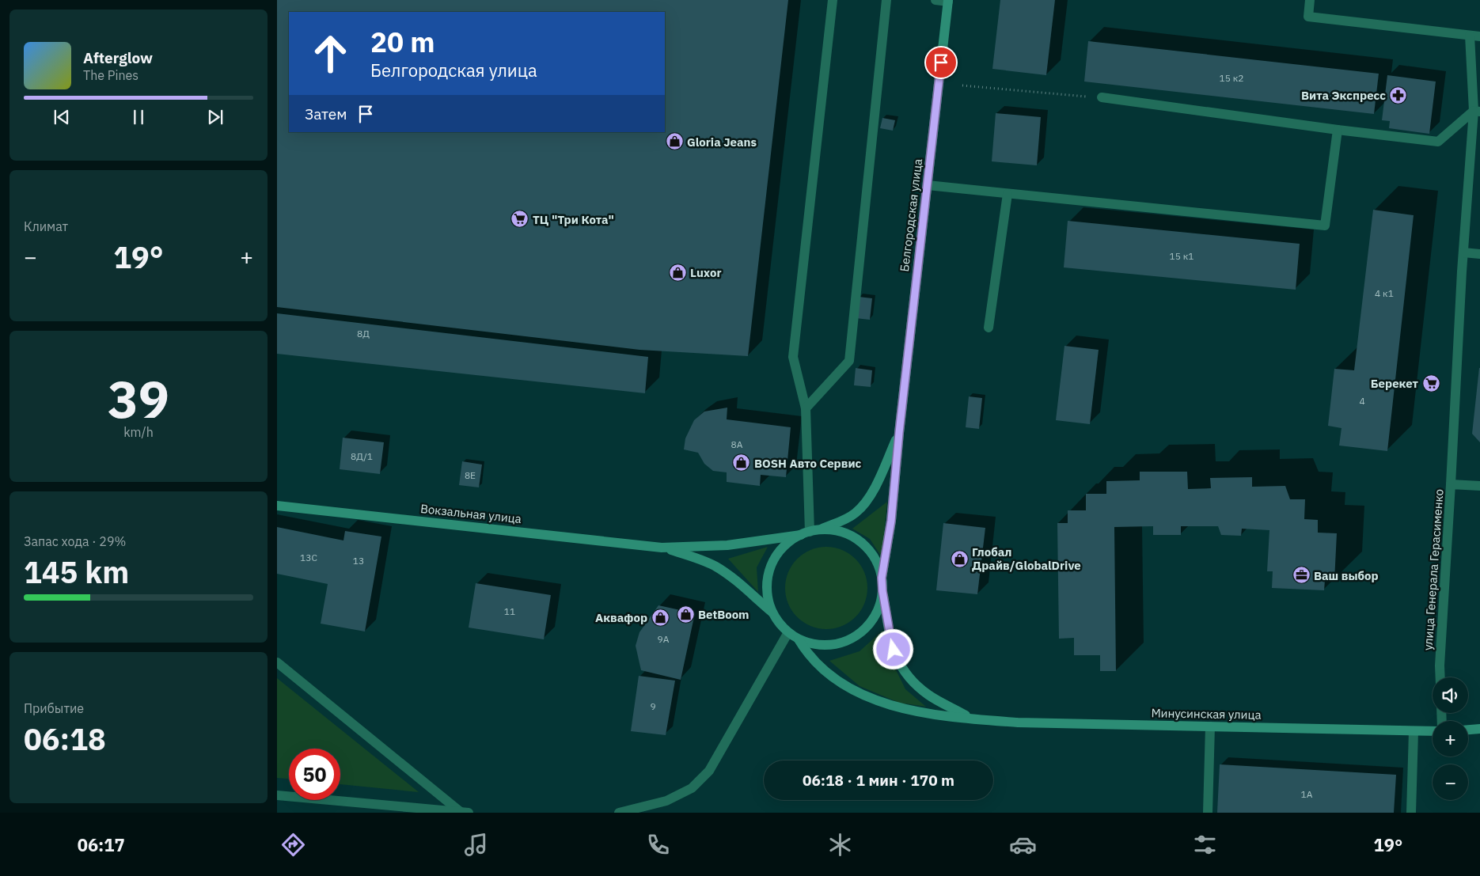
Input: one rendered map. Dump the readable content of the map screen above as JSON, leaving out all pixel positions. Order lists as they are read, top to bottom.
{
  "streets": {
    "main road": ["Белгородская улица", "Вокзальная улица", "Минусинская улица"],
    "street": ["улица Генерала Герасименко"]
  },
  "crossings": [
    ["Белгородская улица", "Вокзальная улица"],
    ["Белгородская улица", "Минусинская улица"],
    ["Вокзальная улица", "Минусинская улица"]
  ],
  "places": {
    "pharmacy": ["Вита Экспресс"],
    "shop": [
      "Gloria Jeans",
      "Luxor",
      "BOSH Авто Сервис",
      "Глобал Драйв/GlobalDrive",
      "BetBoom",
      "Аквафор"
    ],
    "supermarket": ["ТЦ \"Три Кота\"", "Берекет"],
    "office": ["Ваш выбор"]
  },
  "house_numbers": [
    "15 к2",
    "15 к1",
    "4 к1",
    "8Д",
    "4",
    "8А",
    "8Д/1",
    "8Е",
    "13С",
    "13",
    "11",
    "9А",
    "9",
    "1А"
  ],
  "page": {
    "turn": ["20 m", "Белгородская улица"],
    "song": ["Afterglow", "The Pines"],
    "then": "Затем",
    "tile": [
      "Климат",
      ["39", "km/h"],
      ["Запас хода · 29%", "145 km"],
      ["Прибытие", "06:18"]
    ],
    "heat": ["−", "19°", "+"],
    "map_buttons": ["+", "−"],
    "limit": "50",
    "trip": "06:18 · 1 мин · 170 m",
    "tabs": ["06:17", "19°"]
  }
}
